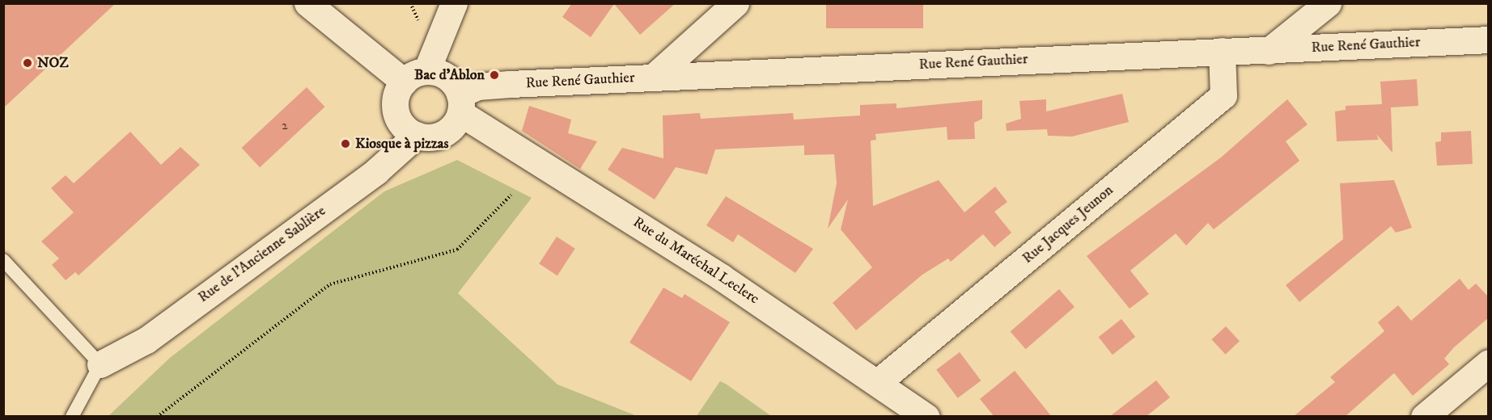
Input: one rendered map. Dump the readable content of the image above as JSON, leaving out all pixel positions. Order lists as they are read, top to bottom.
{
  "streets": {
    "street": [
      "Rue René Gauthier",
      "Rue Jacques Jeunon",
      "Rue de l'Ancienne Sablière",
      "Rue du Maréchal Leclerc"
    ]
  },
  "crossings": [
    ["Rue René Gauthier", "Rue Jacques Jeunon"],
    ["Rue René Gauthier", "Rue de l'Ancienne Sablière"],
    ["Rue René Gauthier", "Rue du Maréchal Leclerc"],
    ["Rue Jacques Jeunon", "Rue du Maréchal Leclerc"],
    ["Rue de l'Ancienne Sablière", "Rue du Maréchal Leclerc"]
  ],
  "places": ["NOZ", "Bac d'Ablon", "Kiosque à pizzas"],
  "house_numbers": ["2"]
}
